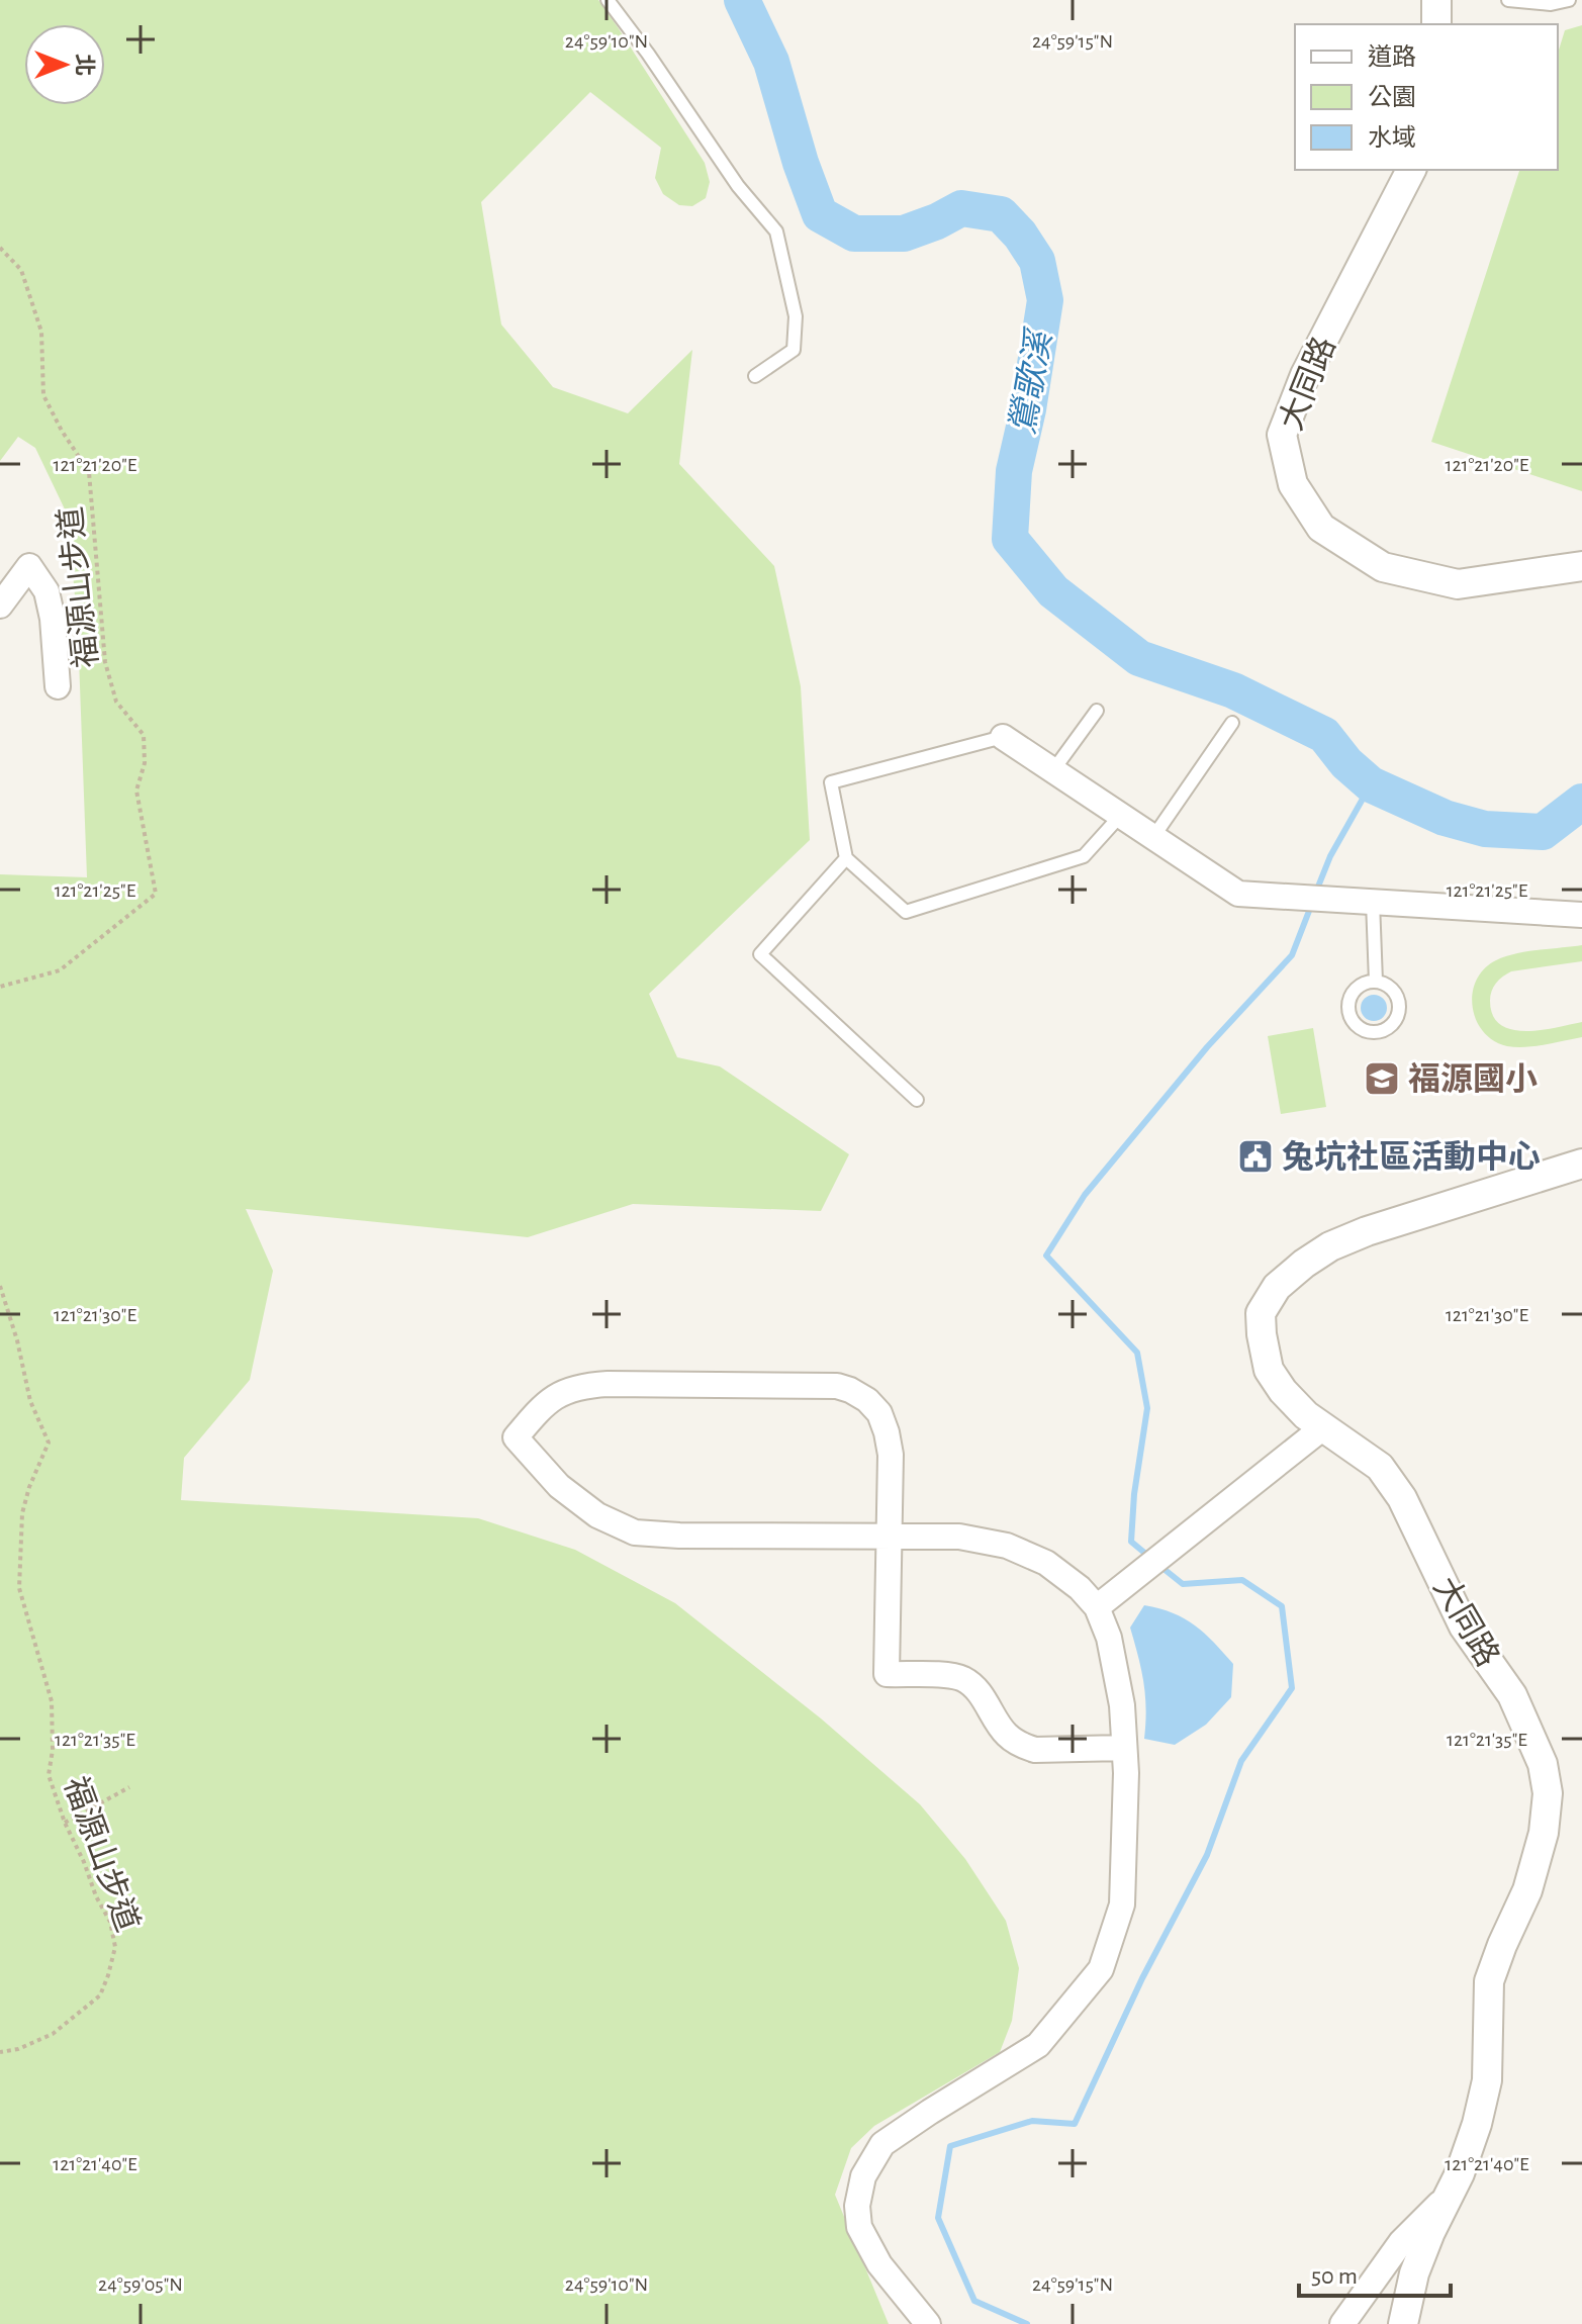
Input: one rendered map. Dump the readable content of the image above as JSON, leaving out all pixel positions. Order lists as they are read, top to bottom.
{
  "streets": {
    "street": ["大同路"],
    "path": ["福源山步道"]
  },
  "water": ["鶯歌溪"],
  "places": {
    "school or university": ["福源國小"],
    "public building": ["兔坑社區活動中心"]
  },
  "legend": ["道路", "公園", "水域"],
  "scale_bar": "50 m",
  "north": "right",
  "coordinates": [
    "24°59'10\"N",
    "24°59'15\"N",
    "121°21'20\"E",
    "121°21'25\"E",
    "121°21'30\"E",
    "121°21'35\"E",
    "121°21'40\"E",
    "24°59'05\"N"
  ]
}
